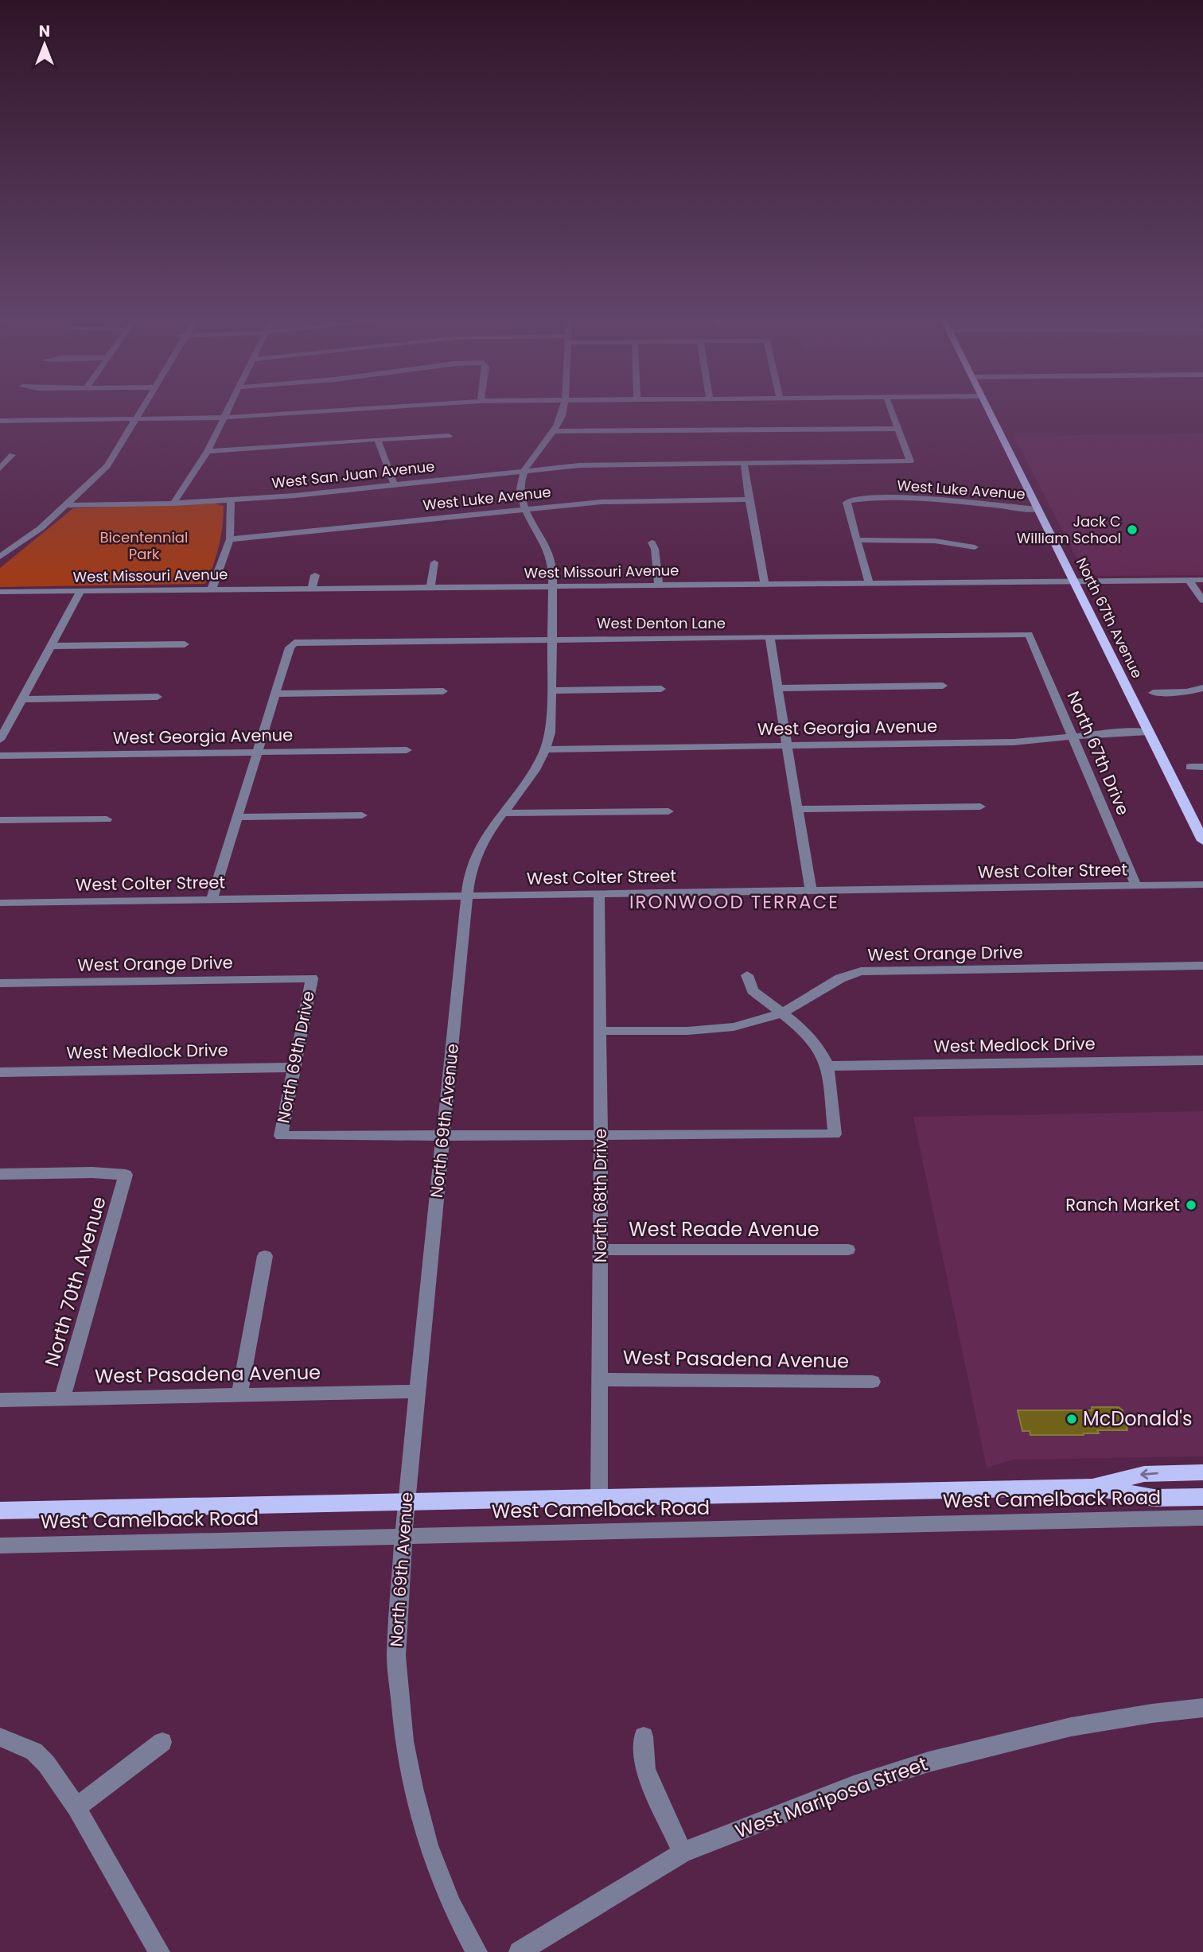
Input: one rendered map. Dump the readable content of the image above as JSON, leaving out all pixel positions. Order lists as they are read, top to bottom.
{
  "streets": {
    "main road": ["North 67th Avenue", "West Camelback Road"],
    "street": [
      "West San Juan Avenue",
      "West Luke Avenue",
      "West Missouri Avenue",
      "West Denton Lane",
      "West Georgia Avenue",
      "North 67th Drive",
      "West Colter Street",
      "West Orange Drive",
      "West Medlock Drive",
      "North 69th Drive",
      "North 69th Avenue",
      "North 68th Drive",
      "West Reade Avenue",
      "North 70th Avenue",
      "West Pasadena Avenue",
      "West Mariposa Street"
    ]
  },
  "crossings": [
    ["West San Juan Avenue", "North 69th Avenue"],
    ["West Luke Avenue", "North 67th Avenue"],
    ["West Luke Avenue", "North 69th Avenue"],
    ["West Missouri Avenue", "North 67th Avenue"],
    ["West Missouri Avenue", "North 69th Avenue"],
    ["North 67th Avenue", "West Georgia Avenue"],
    ["West Denton Lane", "North 67th Drive"],
    ["West Denton Lane", "North 69th Avenue"],
    ["West Georgia Avenue", "North 67th Drive"],
    ["West Georgia Avenue", "North 69th Avenue"],
    ["North 67th Drive", "West Colter Street"],
    ["West Colter Street", "North 69th Avenue"],
    ["West Colter Street", "North 68th Drive"],
    ["West Orange Drive", "North 69th Drive"],
    ["West Orange Drive", "North 68th Drive"],
    ["West Medlock Drive", "North 69th Drive"],
    ["North 69th Drive", "North 69th Avenue"],
    ["North 69th Avenue", "West Pasadena Avenue"],
    ["North 69th Avenue", "West Camelback Road"],
    ["North 68th Drive", "West Reade Avenue"],
    ["North 68th Drive", "West Pasadena Avenue"],
    ["North 68th Drive", "West Camelback Road"],
    ["North 70th Avenue", "West Pasadena Avenue"]
  ],
  "districts": ["IRONWOOD TERRACE"],
  "parks": ["Bicentennial Park"],
  "places": ["Jack C William School", "Ranch Market", "McDonald's"],
  "north": "top"
}
